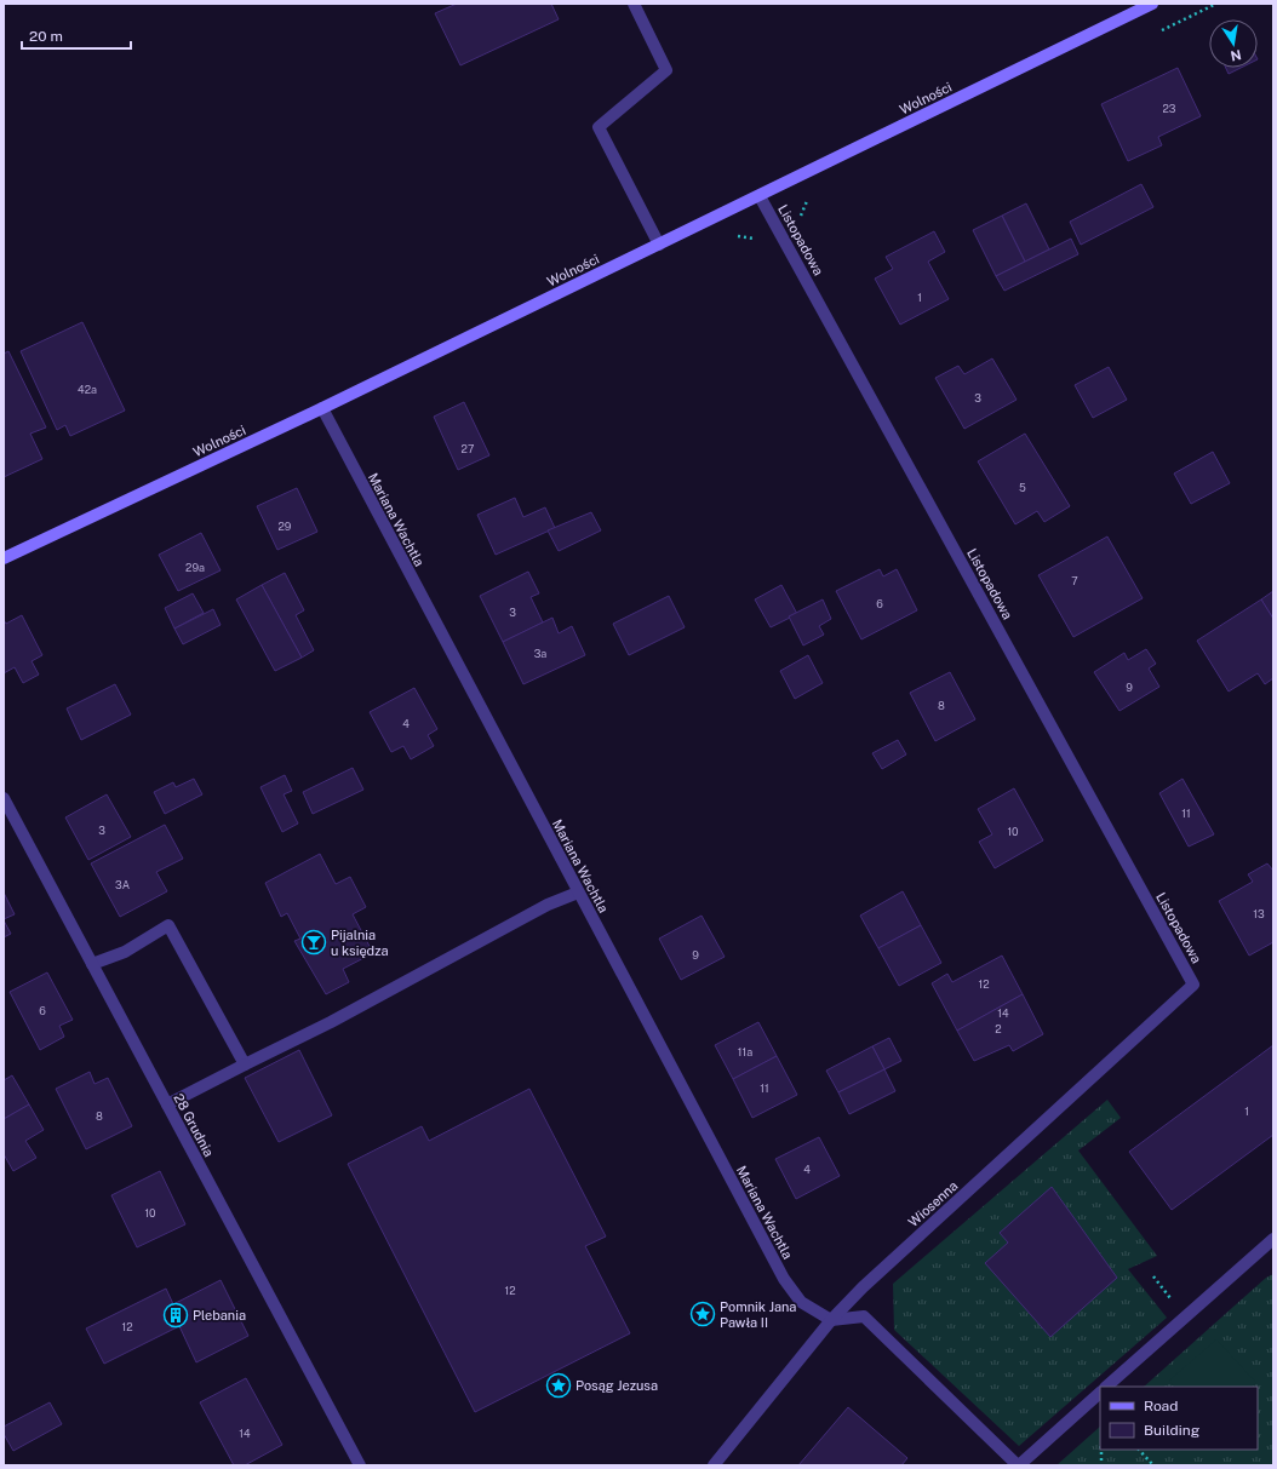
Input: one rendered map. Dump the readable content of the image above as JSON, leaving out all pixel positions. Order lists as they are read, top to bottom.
{
  "streets": {
    "street": [
      "Wolności",
      "Listopadowa",
      "Mariana Wachtla",
      "28 Grudnia",
      "Wiosenna"
    ]
  },
  "crossings": [
    ["Wolności", "Listopadowa"],
    ["Wolności", "Mariana Wachtla"],
    ["Listopadowa", "Wiosenna"],
    ["Mariana Wachtla", "Wiosenna"]
  ],
  "places": {
    "bar": ["Pijalnia u księdza"],
    "place": ["Pomnik Jana Pawła II", "Posąg Jezusa"],
    "building": ["Plebania"]
  },
  "house_numbers": [
    "23",
    "1",
    "42a",
    "3",
    "27",
    "5",
    "29",
    "29a",
    "7",
    "6",
    "3",
    "3a",
    "9",
    "8",
    "4",
    "11",
    "3",
    "10",
    "3A",
    "13",
    "9",
    "12",
    "6",
    "14",
    "2",
    "11a",
    "11",
    "1",
    "8",
    "4",
    "10",
    "12",
    "12",
    "14"
  ],
  "legend": ["Road", "Building"],
  "scale_bar": "20 m",
  "north": "bottom"
}
